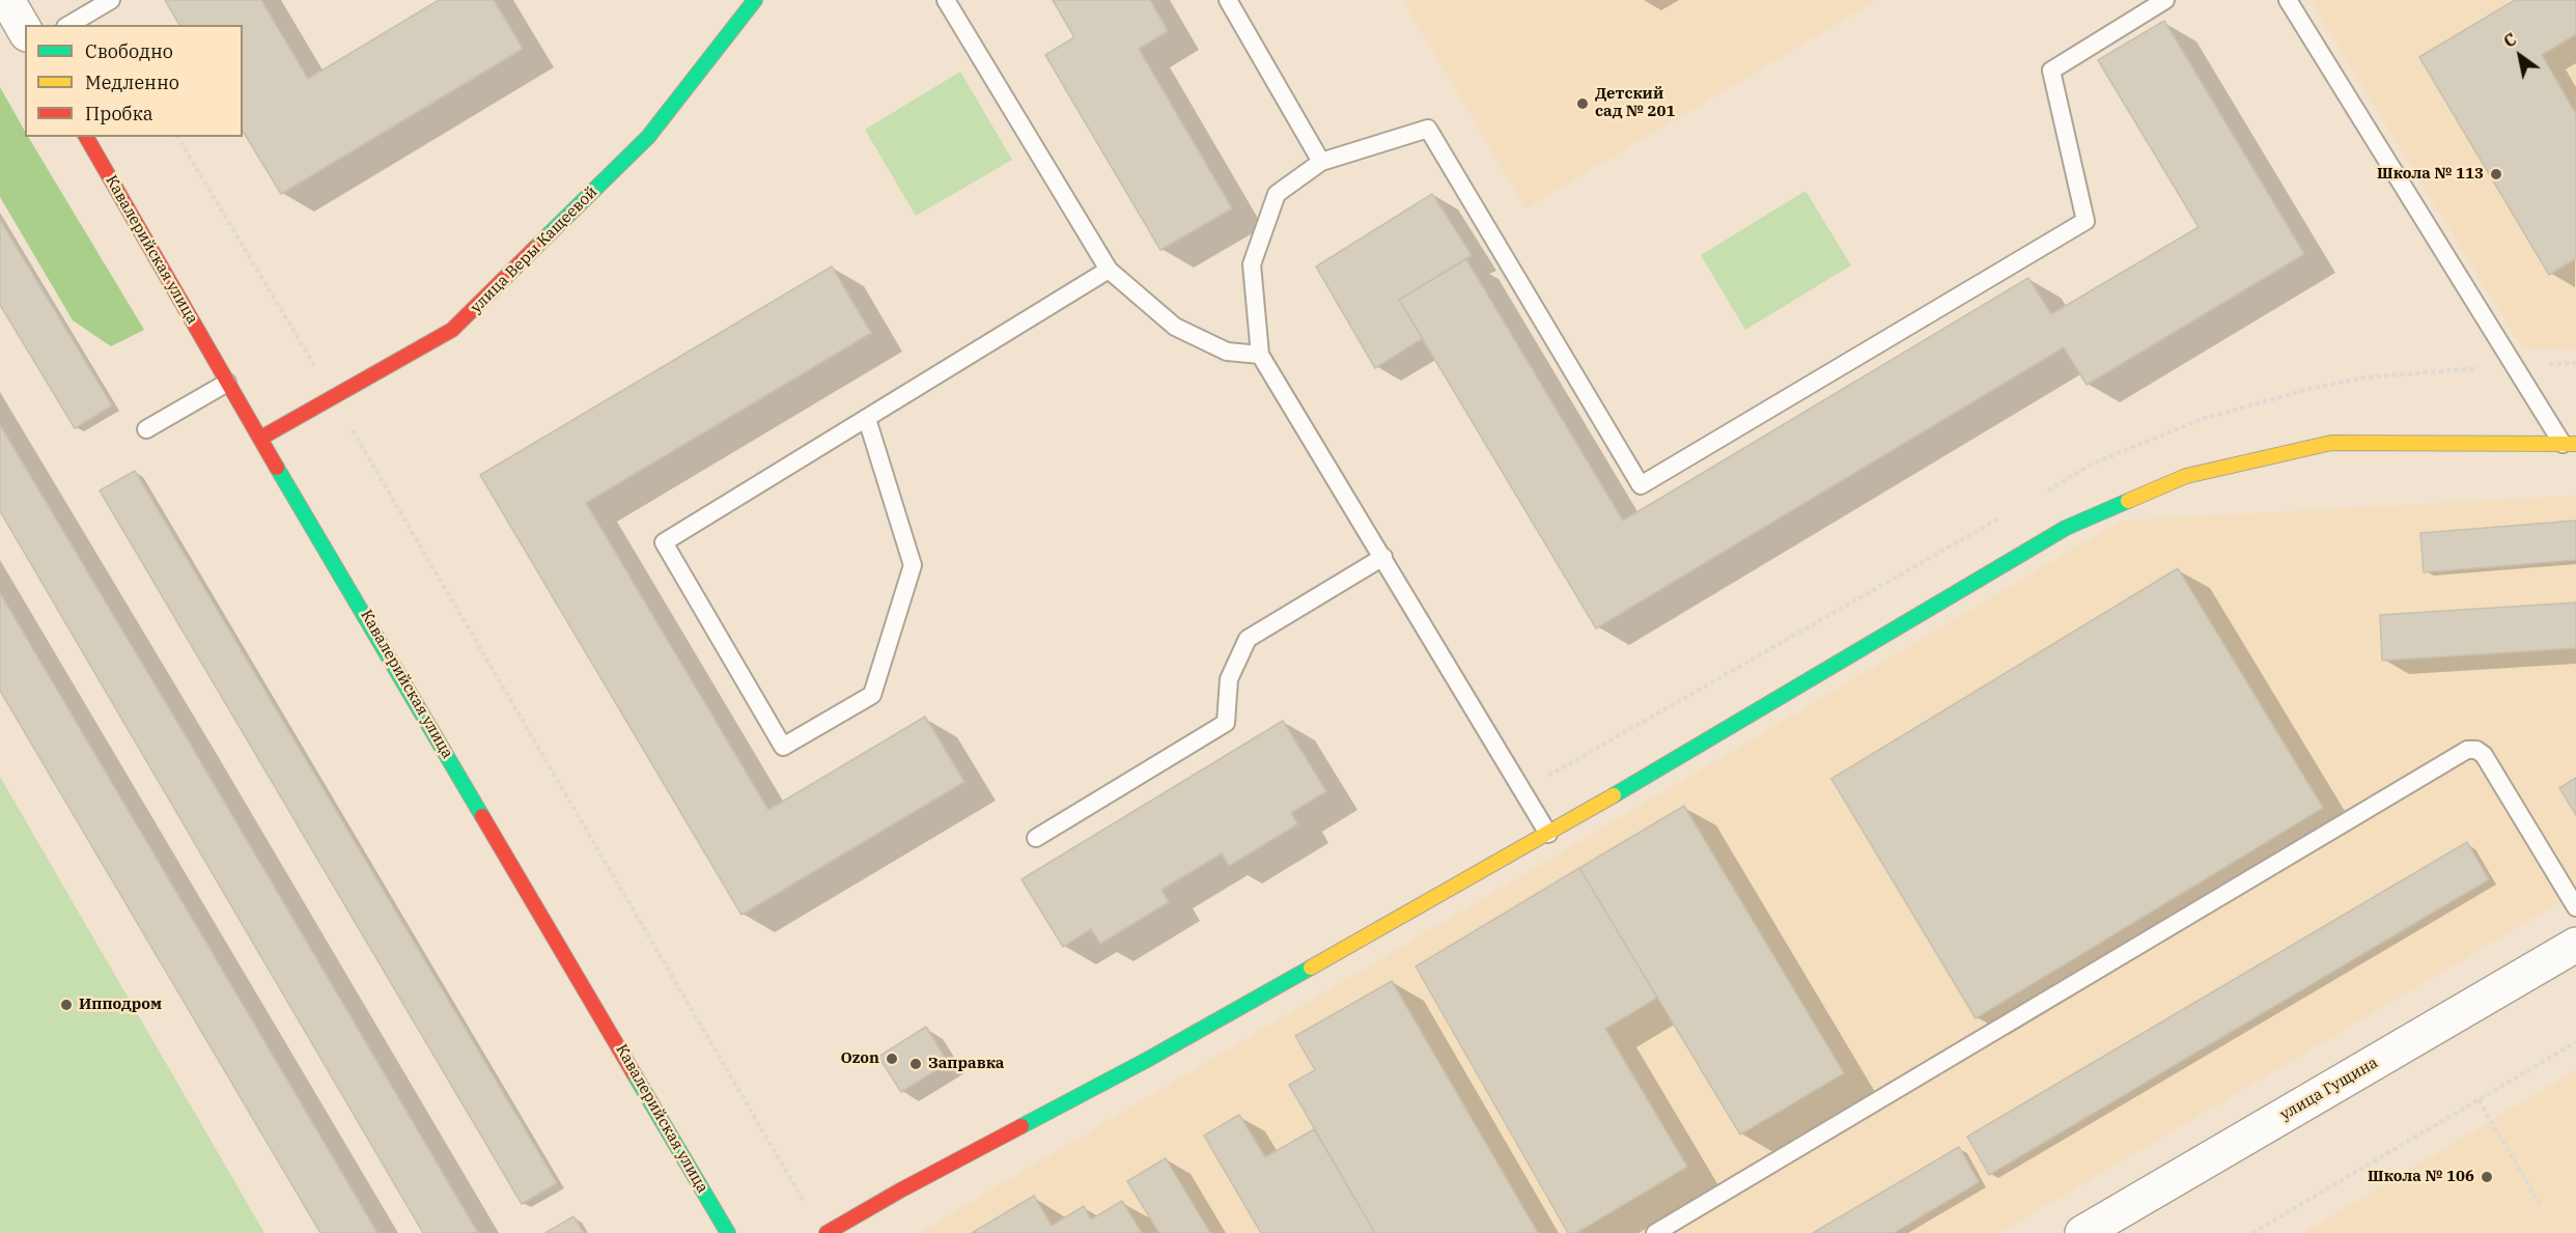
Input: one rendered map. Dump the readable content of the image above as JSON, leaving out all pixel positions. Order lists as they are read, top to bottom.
{
  "streets": {
    "street": ["Кавалерийская улица", "улица Веры Кащеевой", "улица Гущина"]
  },
  "crossings": [
    ["Кавалерийская улица", "улица Веры Кащеевой"]
  ],
  "places": [
    "Детский сад № 201",
    "Школа № 113",
    "Ипподром",
    "Ozon",
    "Заправка",
    "Школа № 106"
  ],
  "legend": ["Свободно", "Медленно", "Пробка"],
  "north": "top left"
}
